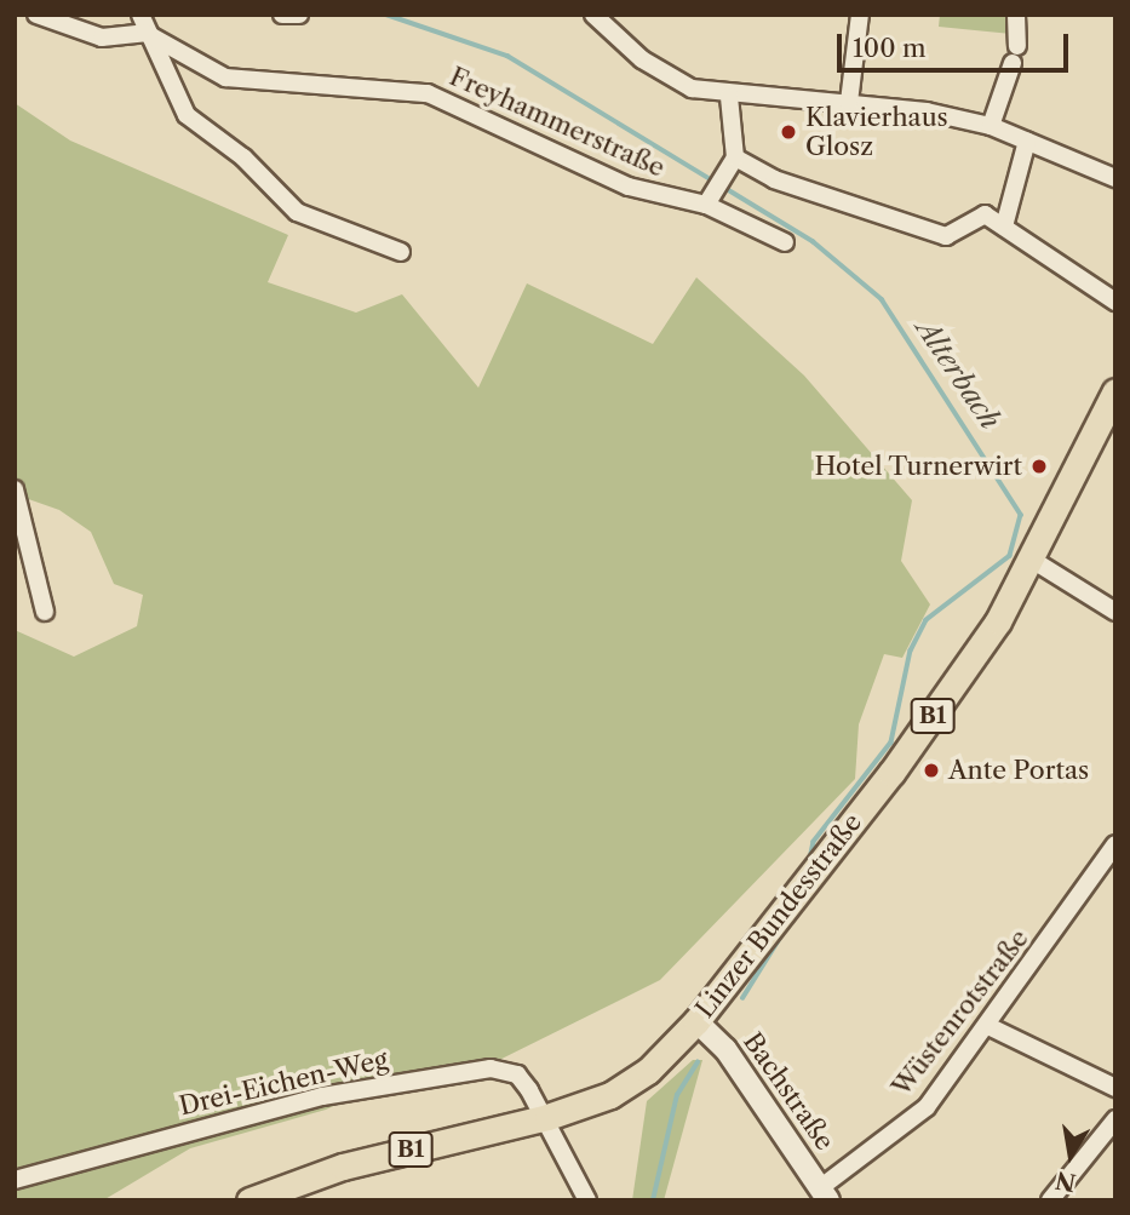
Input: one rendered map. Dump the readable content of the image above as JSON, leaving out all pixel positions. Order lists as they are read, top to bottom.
{
  "streets": {
    "main road": ["B1", "Linzer Bundesstraße"],
    "street": [
      "Freyhammerstraße",
      "Wüstenrotstraße",
      "Drei-Eichen-Weg",
      "Bachstraße"
    ]
  },
  "crossings": [
    ["Linzer Bundesstraße", "Drei-Eichen-Weg"],
    ["Linzer Bundesstraße", "Bachstraße"],
    ["Wüstenrotstraße", "Bachstraße"]
  ],
  "water": ["Alterbach"],
  "places": ["Klavierhaus Glosz", "Hotel Turnerwirt", "Ante Portas"],
  "scale_bar": "100 m",
  "north": "bottom"
}
